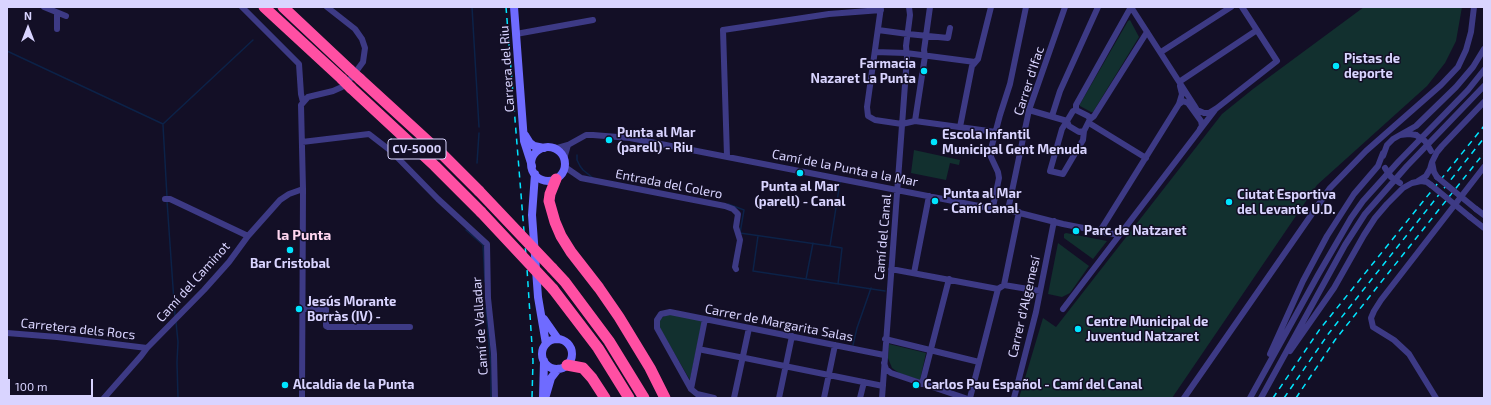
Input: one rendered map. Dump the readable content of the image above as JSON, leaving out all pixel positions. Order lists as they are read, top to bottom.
{
  "streets": {
    "highway": ["CV-5000"],
    "street": [
      "Carrera del Riu",
      "Carrer d'Ifac",
      "Camí de la Punta a la Mar",
      "Entrada del Colero",
      "Camí del Canal",
      "Camí del Caminot",
      "Carrer d'Algemesí",
      "Carrer de Margarita Salas",
      "Camí de Valladar",
      "Carretera dels Rocs"
    ]
  },
  "crossings": [
    ["Carrera del Riu", "Camí de la Punta a la Mar"],
    ["Carrera del Riu", "Entrada del Colero"],
    ["Carrer d'Ifac", "Camí de la Punta a la Mar"],
    ["Camí de la Punta a la Mar", "Entrada del Colero"],
    ["Camí de la Punta a la Mar", "Camí del Canal"],
    ["Camí de la Punta a la Mar", "Carrer d'Algemesí"],
    ["Camí del Canal", "Carrer de Margarita Salas"],
    ["Camí del Caminot", "Carretera dels Rocs"]
  ],
  "districts": ["la Punta"],
  "places": [
    "Pistas de deporte",
    "Farmacia Nazaret La Punta",
    "Punta al Mar (parell) - Riu",
    "Escola Infantil Municipal Gent Menuda",
    "Punta al Mar (parell) - Canal",
    "Punta al Mar - Camí Canal",
    "Ciutat Esportiva del Levante U.D.",
    "Parc de Natzaret",
    "Bar Cristobal",
    "Jesús Morante Borràs (IV) -",
    "Centre Municipal de Juventud Natzaret",
    "Alcaldia de la Punta",
    "Carlos Pau Español - Camí del Canal"
  ],
  "scale_bar": "100 m",
  "north": "top"
}
